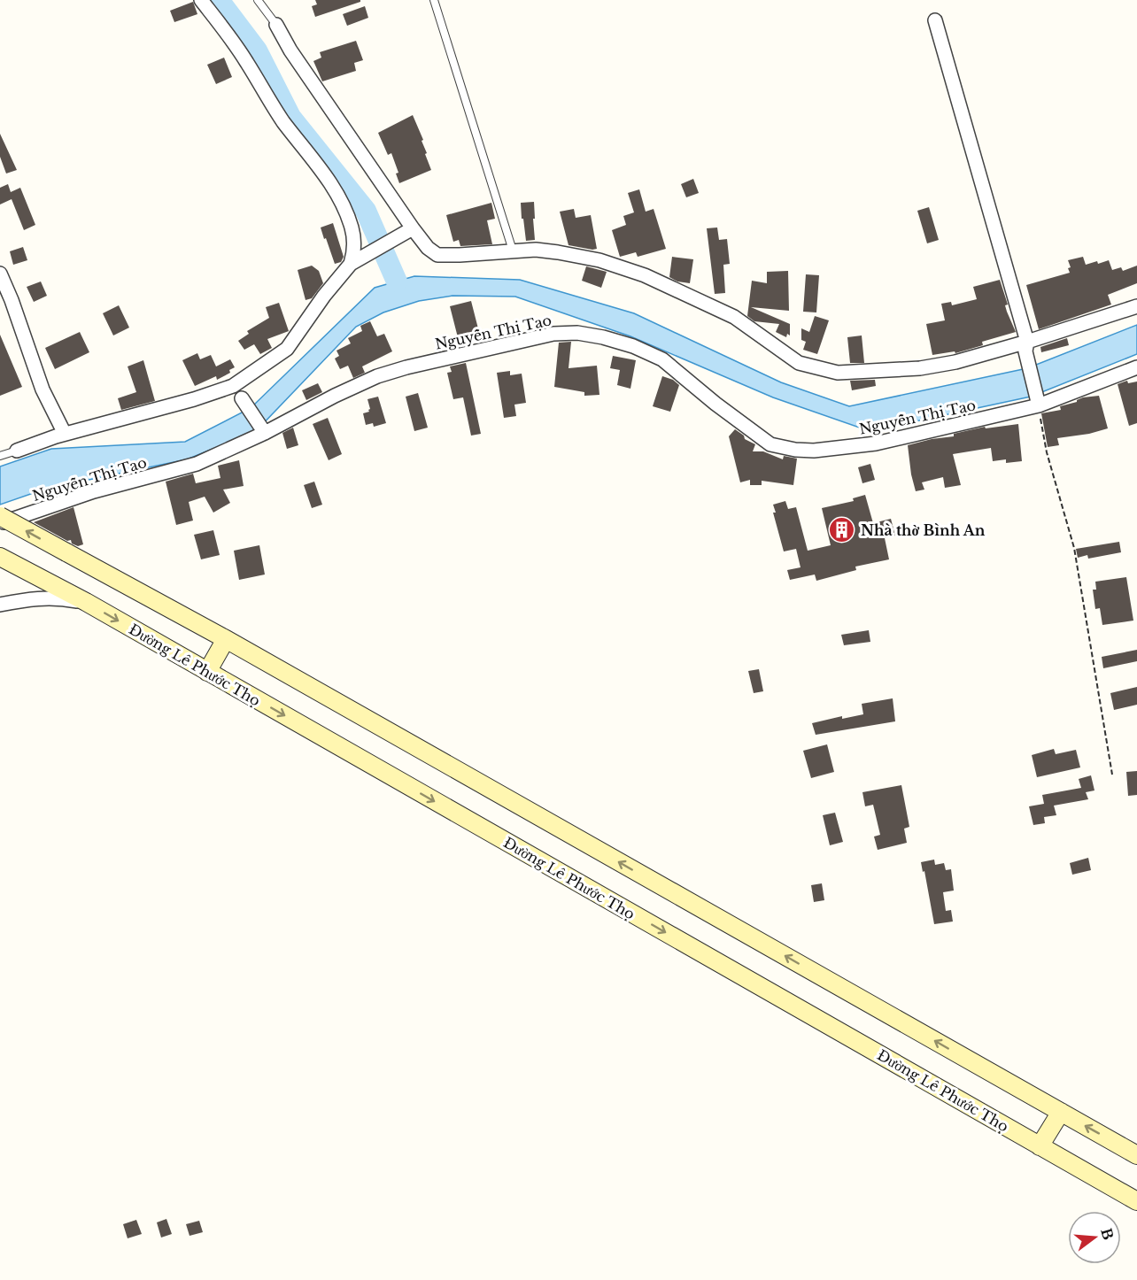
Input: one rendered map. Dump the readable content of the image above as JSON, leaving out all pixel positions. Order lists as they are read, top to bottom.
{
  "streets": {
    "street": ["Nguyễn Thị Tạo", "Đường Lê Phước Thọ"]
  },
  "places": {
    "building": ["Nhà thờ Bình An"]
  },
  "north": "right"
}
